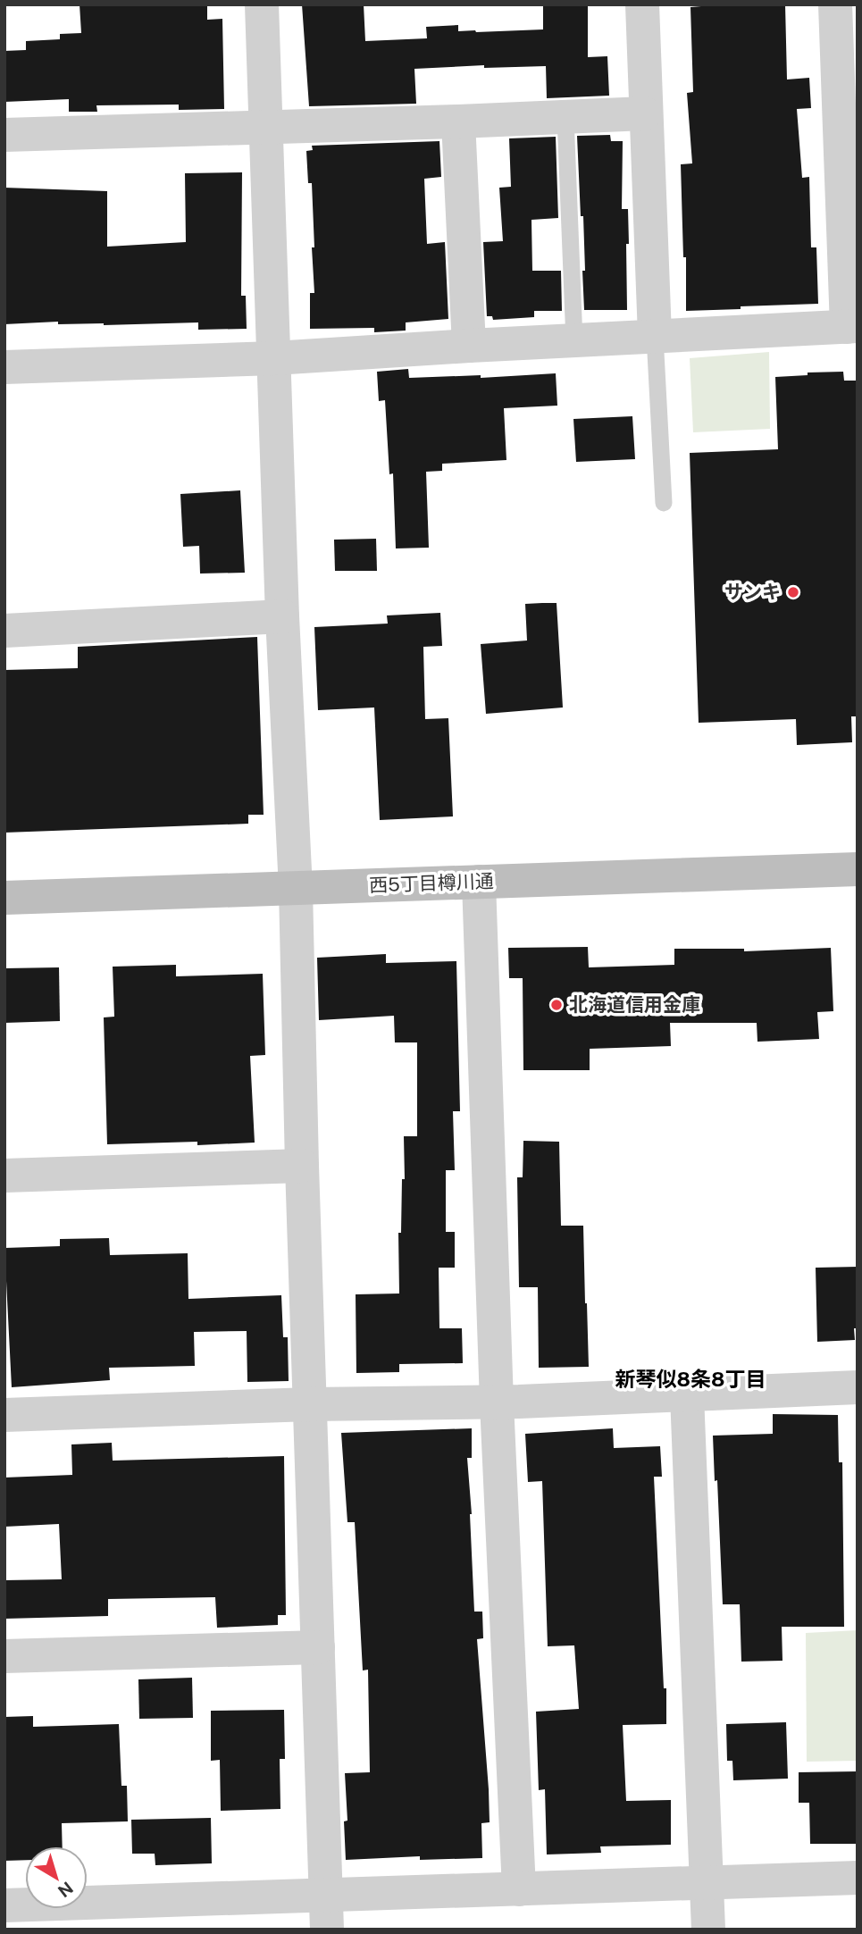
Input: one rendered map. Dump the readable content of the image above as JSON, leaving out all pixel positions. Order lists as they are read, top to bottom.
{
  "streets": {
    "main road": ["西5丁目樽川通"]
  },
  "districts": ["新琴似8条8丁目"],
  "places": ["サンキ", "北海道信用金庫"],
  "north": "bottom right"
}
